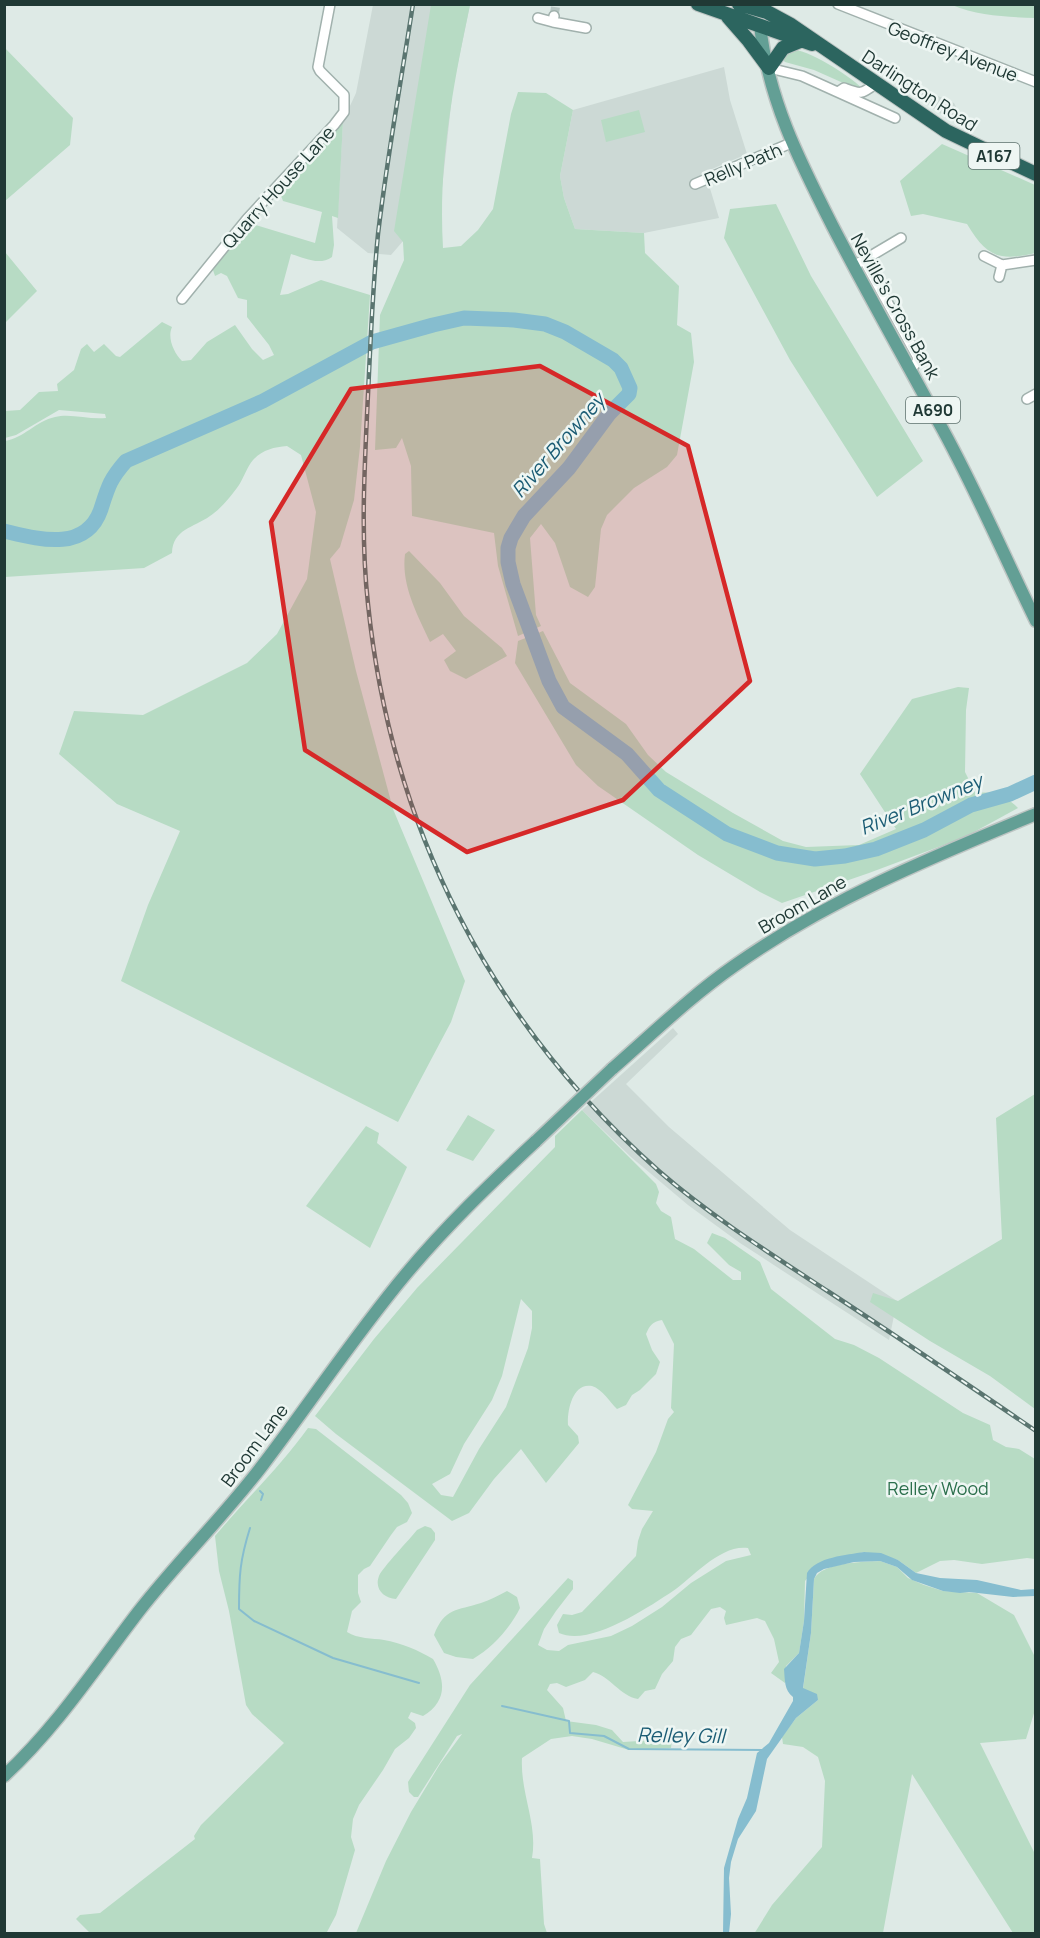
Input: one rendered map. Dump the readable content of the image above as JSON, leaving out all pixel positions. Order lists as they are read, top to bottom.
{
  "streets": {
    "highway": ["Darlington Road", "A167", "A690"],
    "main road": ["Neville's Cross Bank", "Broom Lane"],
    "street": ["Geoffrey Avenue", "Relly Path", "Quarry House Lane"]
  },
  "crossings": [
    ["Darlington Road", "A167"],
    ["Darlington Road", "Neville's Cross Bank"],
    ["Darlington Road", "A690"],
    ["A167", "Neville's Cross Bank"],
    ["A167", "A690"],
    ["Relly Path", "Neville's Cross Bank"],
    ["Neville's Cross Bank", "A690"]
  ],
  "water": ["River Browney", "Relley Gill"],
  "parks": ["Relley Wood"]
}
